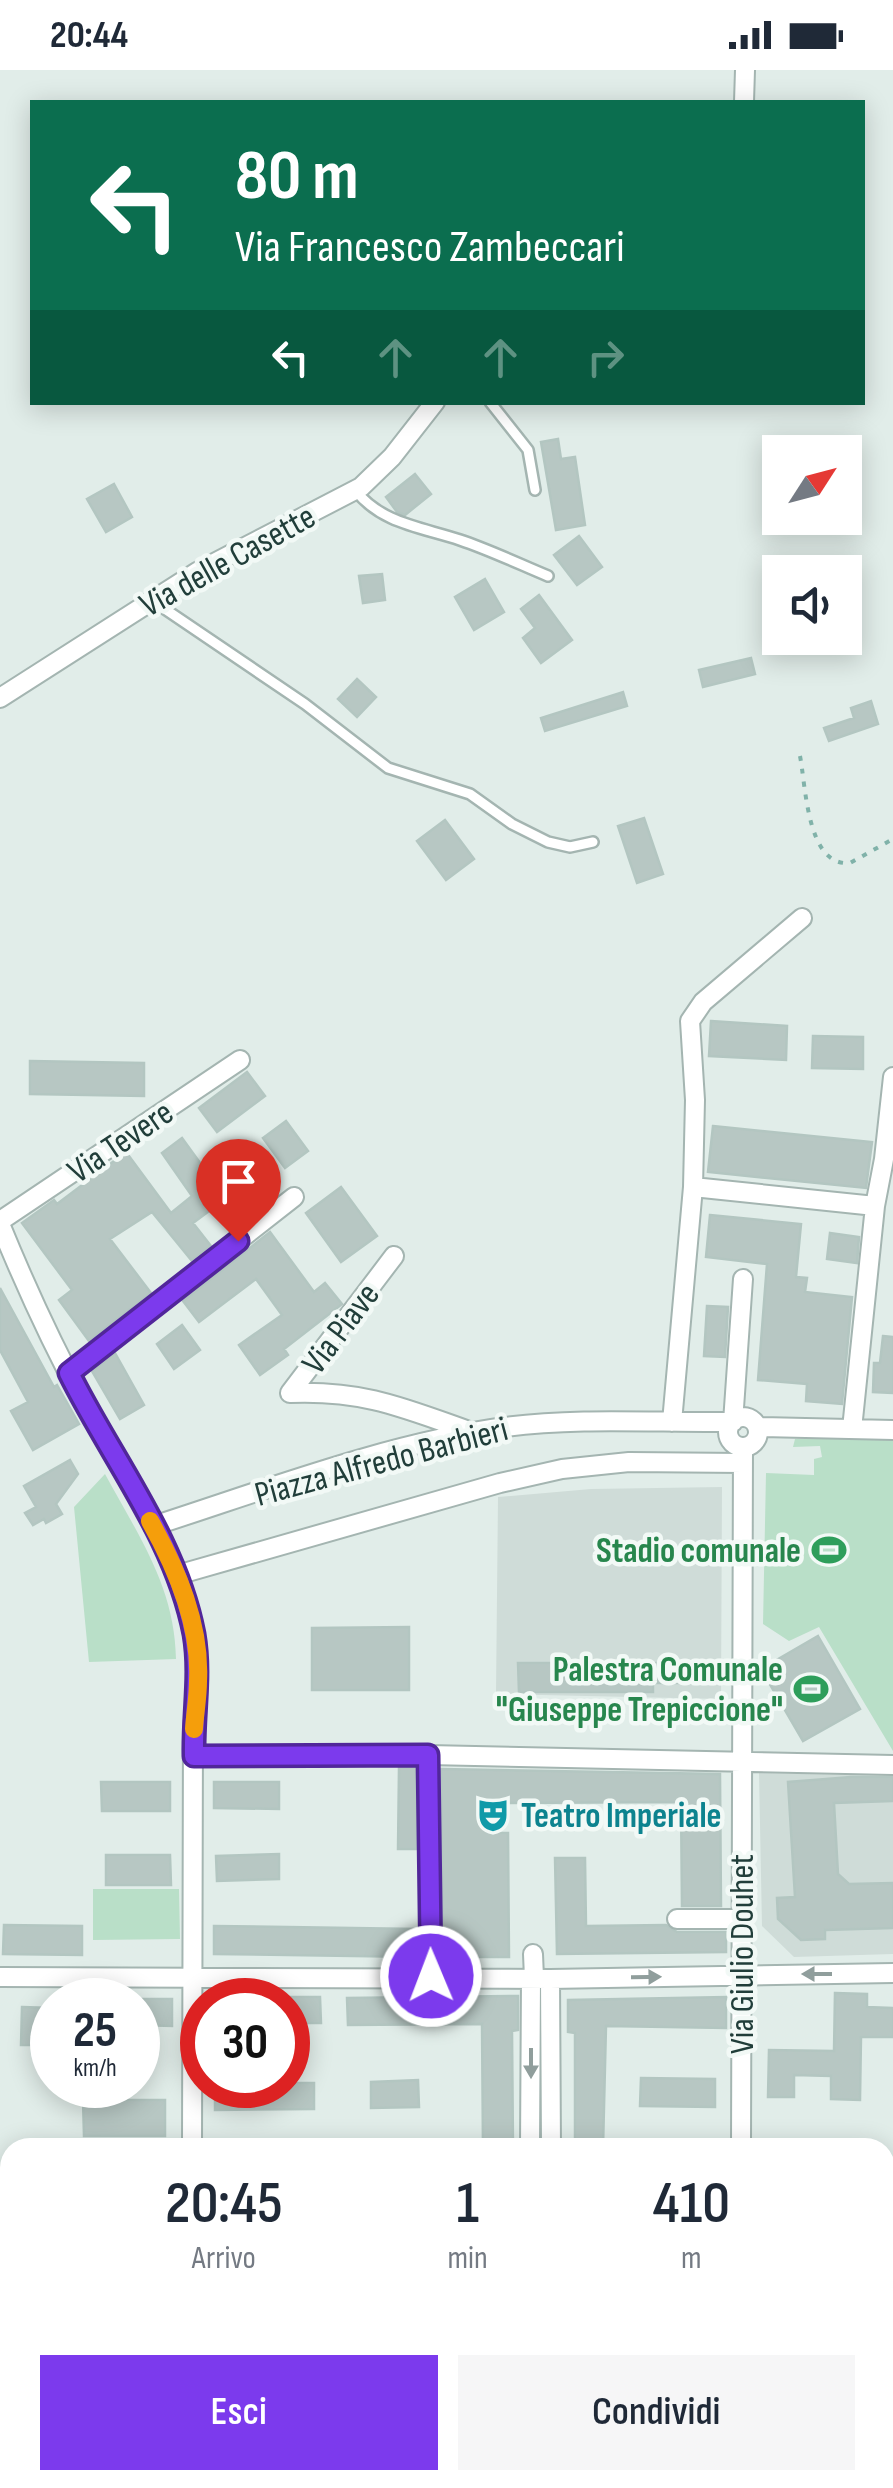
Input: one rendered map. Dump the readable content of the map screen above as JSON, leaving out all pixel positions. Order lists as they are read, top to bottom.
{
  "streets": {
    "street": [
      "Via delle Casette",
      "Via Tevere",
      "Via Piave",
      "Piazza Alfredo Barbieri",
      "Via Giulio Douhet"
    ]
  },
  "crossings": [
    ["Via Piave", "Piazza Alfredo Barbieri"],
    ["Piazza Alfredo Barbieri", "Via Giulio Douhet"]
  ],
  "places": {
    "sports": ["Stadio comunale", "Palestra Comunale \"Giuseppe Trepiccione\""],
    "theatre": ["Teatro Imperiale"]
  },
  "north": "top right",
  "page": {
    "status": "20:44",
    "turn": ["80 m", "Via Francesco Zambeccari"],
    "speed": "25 km/h",
    "limit": "30",
    "eta": [
      "20:45",
      "Arrivo",
      "1",
      "min",
      "410",
      "m"
    ],
    "buttons": ["Esci", "Condividi"]
  }
}
